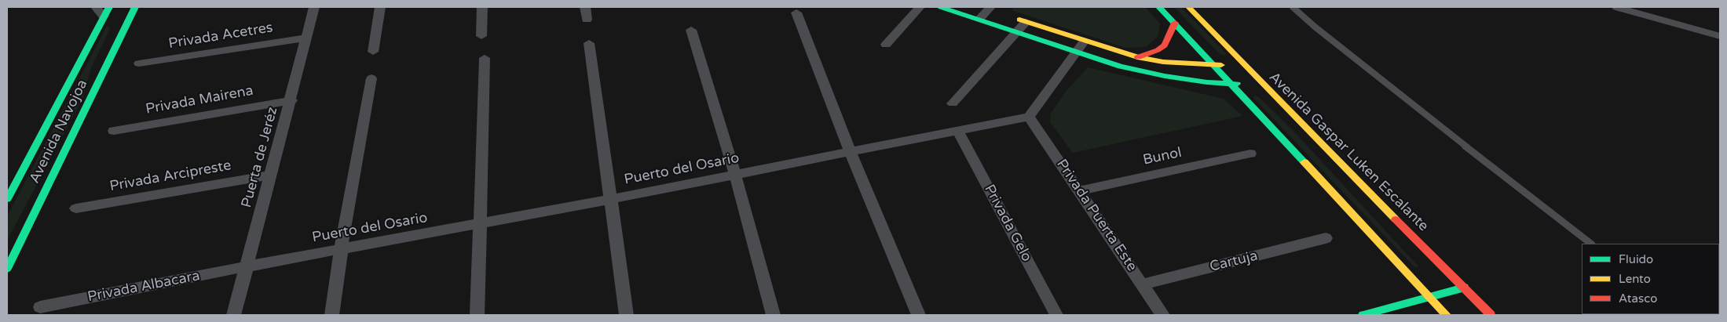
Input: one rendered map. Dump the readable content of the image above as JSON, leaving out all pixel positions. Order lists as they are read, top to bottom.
{
  "streets": {
    "street": [
      "Privada Acetres",
      "Privada Mairena",
      "Avenida Navojoa",
      "Avenida Gaspar Luken Escalante",
      "Bunol",
      "Puerta de Jeréz",
      "Puerto del Osario",
      "Privada Arcipreste",
      "Privada Puerta Este",
      "Privada Gelo",
      "Cartuja",
      "Privada Albacara"
    ]
  },
  "crossings": [
    ["Privada Acetres", "Puerta de Jeréz"],
    ["Privada Mairena", "Puerta de Jeréz"],
    ["Bunol", "Privada Puerta Este"],
    ["Puerta de Jeréz", "Puerto del Osario"],
    ["Puerta de Jeréz", "Privada Arcipreste"],
    ["Puerta de Jeréz", "Privada Albacara"],
    ["Puerto del Osario", "Privada Puerta Este"],
    ["Puerto del Osario", "Privada Gelo"],
    ["Puerto del Osario", "Privada Albacara"],
    ["Privada Puerta Este", "Cartuja"]
  ],
  "legend": ["Fluido", "Lento", "Atasco"]
}
